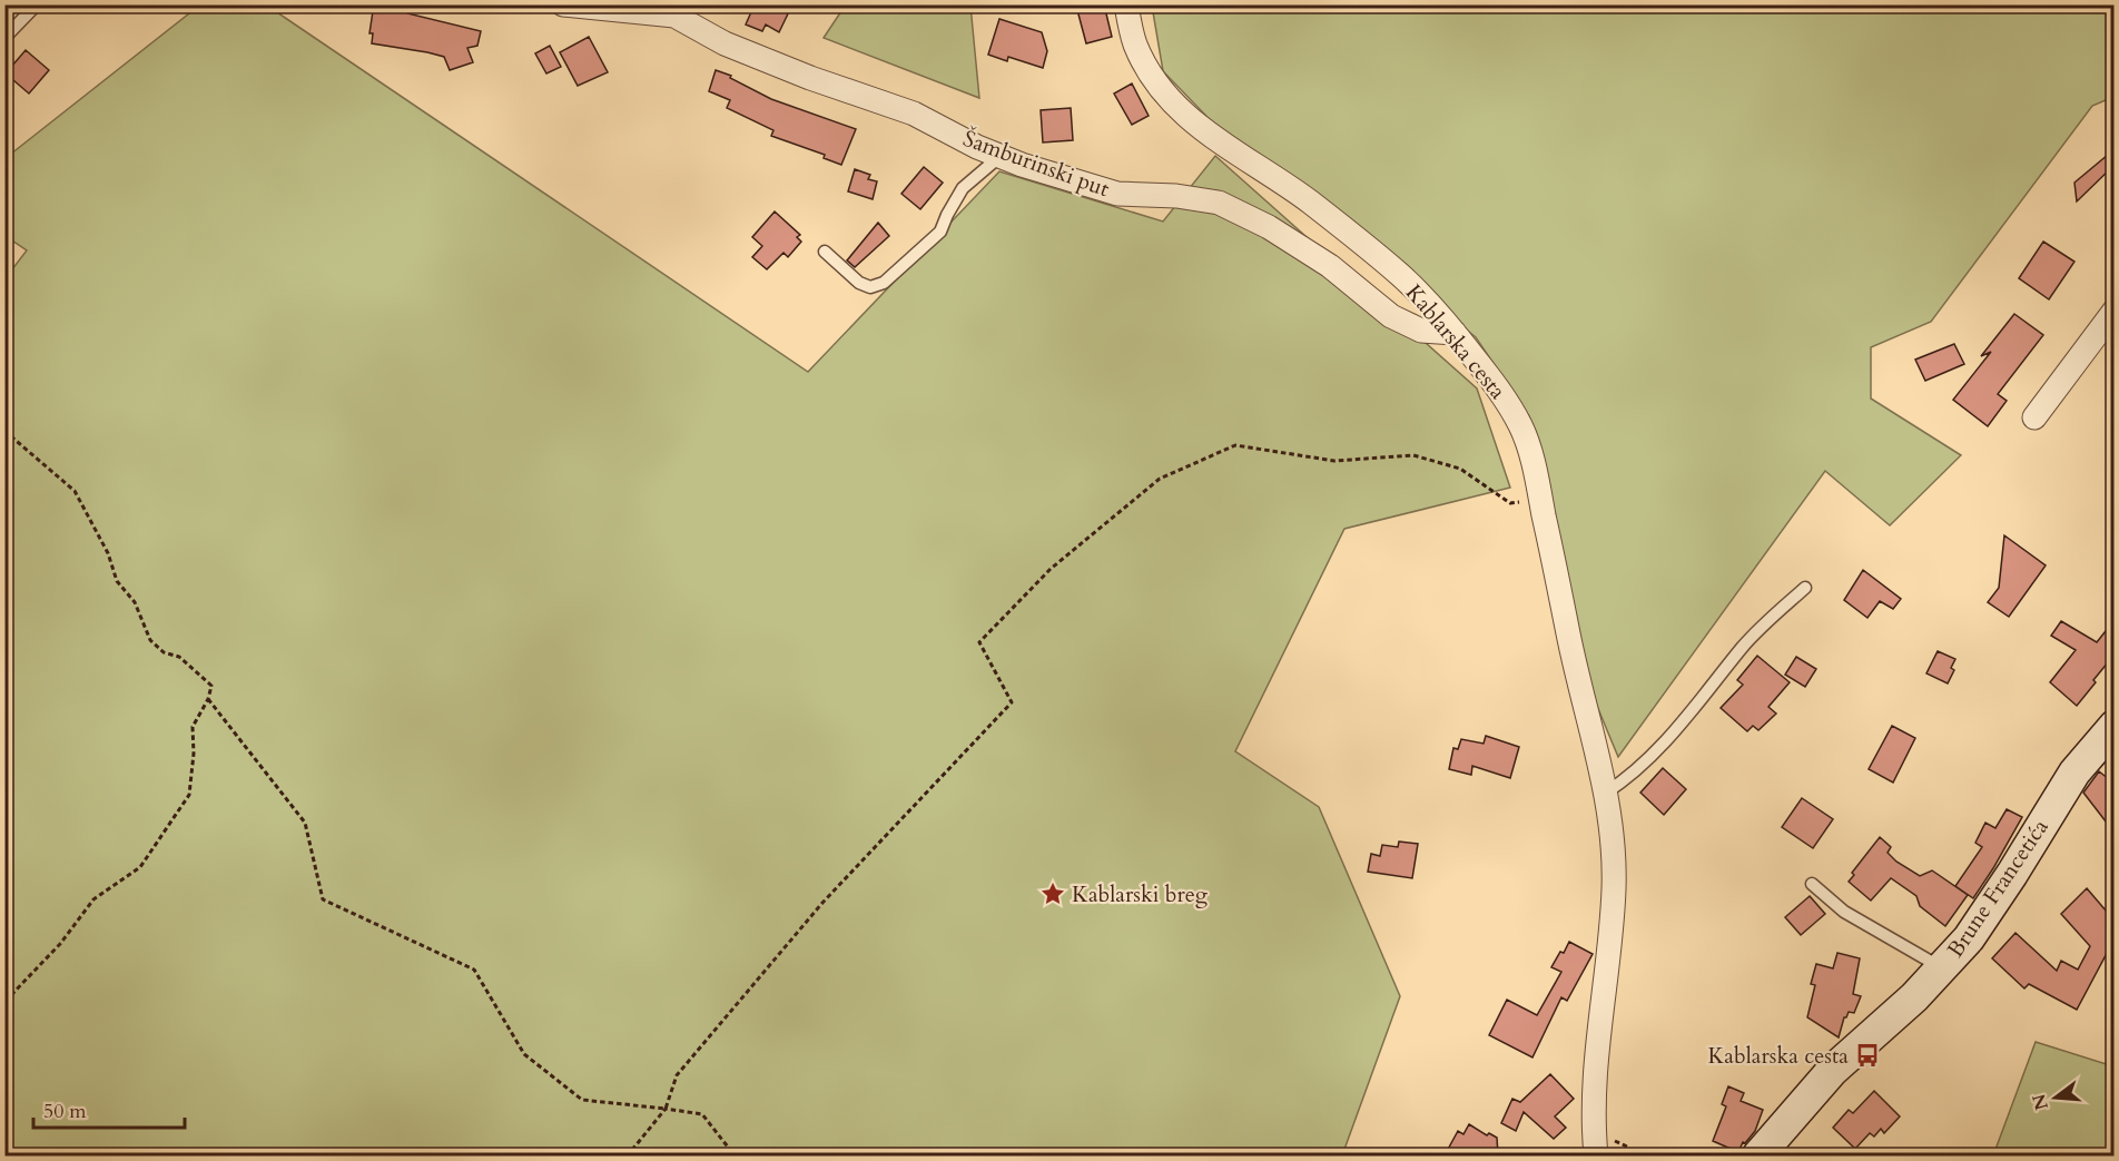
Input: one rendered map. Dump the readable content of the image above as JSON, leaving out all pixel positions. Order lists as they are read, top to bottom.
{
  "streets": {
    "street": ["Šamburinski put", "Kablarska cesta", "Brune Francetića"]
  },
  "crossings": [
    ["Šamburinski put", "Kablarska cesta"]
  ],
  "places": {
    "place": ["Kablarski breg"],
    "bus stop": ["Kablarska cesta"]
  },
  "scale_bar": "50 m",
  "north": "left"
}
